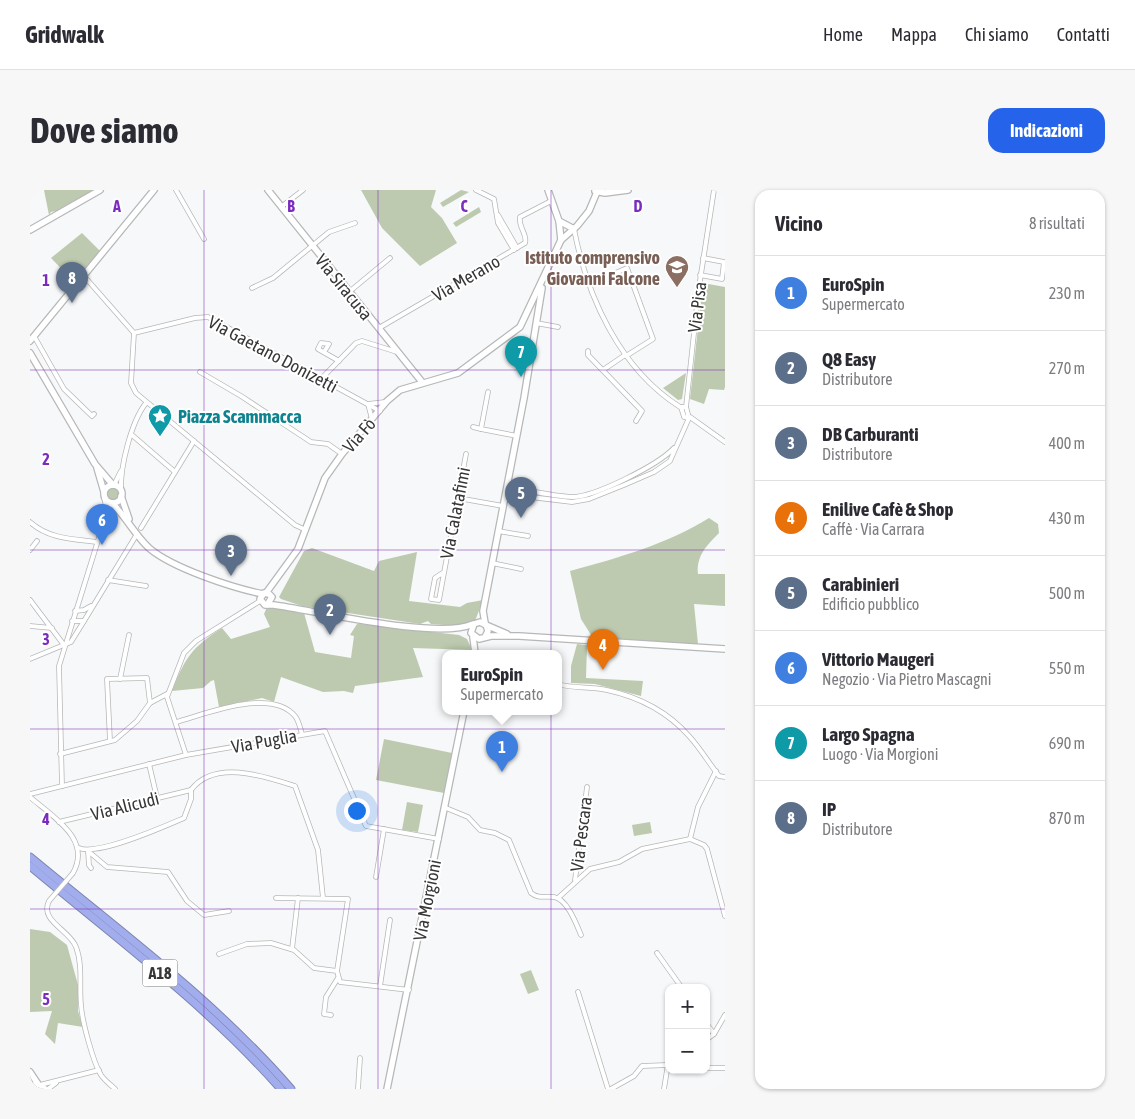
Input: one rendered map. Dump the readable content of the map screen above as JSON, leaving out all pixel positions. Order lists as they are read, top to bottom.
{
  "streets": {
    "highway": ["A18"],
    "street": [
      "Via Merano",
      "Via Siracusa",
      "Via Pisa",
      "Via Gaetano Donizetti",
      "Via Fò",
      "Via Calatafimi",
      "Via Puglia",
      "Via Alicudi",
      "Via Pescara",
      "Via Morgioni"
    ]
  },
  "crossings": [
    ["Via Merano", "Via Siracusa"],
    ["Via Siracusa", "Via Fò"],
    ["Via Gaetano Donizetti", "Via Fò"],
    ["Via Puglia", "Via Morgioni"]
  ],
  "places": {
    "school or university": ["Istituto comprensivo Giovanni Falcone"],
    "place": ["Piazza Scammacca"]
  },
  "page": {
    "header": "Gridwalk",
    "nav": [
      "Home",
      "Mappa",
      "Chi siamo",
      "Contatti"
    ],
    "buttons": "Indicazioni",
    "title": "Dove siamo",
    "heading": ["Vicino", "8 risultati"],
    "list": [
      {
        "mark": "1",
        "name": "EuroSpin",
        "note": "Supermercato",
        "value": "230 m"
      },
      {
        "mark": "2",
        "name": "Q8 Easy",
        "note": "Distributore",
        "value": "270 m"
      },
      {
        "mark": "3",
        "name": "DB Carburanti",
        "note": "Distributore",
        "value": "400 m"
      },
      {
        "mark": "4",
        "name": "Enilive Cafè & Shop",
        "note": "Caffè · Via Carrara",
        "value": "430 m"
      },
      {
        "mark": "5",
        "name": "Carabinieri",
        "note": "Edificio pubblico",
        "value": "500 m"
      },
      {
        "mark": "6",
        "name": "Vittorio Maugeri",
        "note": "Negozio · Via Pietro Mascagni",
        "value": "550 m"
      },
      {
        "mark": "7",
        "name": "Largo Spagna",
        "note": "Luogo · Via Morgioni",
        "value": "690 m"
      },
      {
        "mark": "8",
        "name": "IP",
        "note": "Distributore",
        "value": "870 m"
      }
    ],
    "pins": [
      "8",
      "7",
      "5",
      "6",
      "3",
      "2",
      "4",
      "1"
    ],
    "popup": ["EuroSpin", "Supermercato"],
    "map_buttons": ["+", "−"]
  },
  "grid": {
    "columns": [
      "A",
      "B",
      "C",
      "D"
    ],
    "rows": [
      "1",
      "2",
      "3",
      "4",
      "5"
    ]
  }
}
